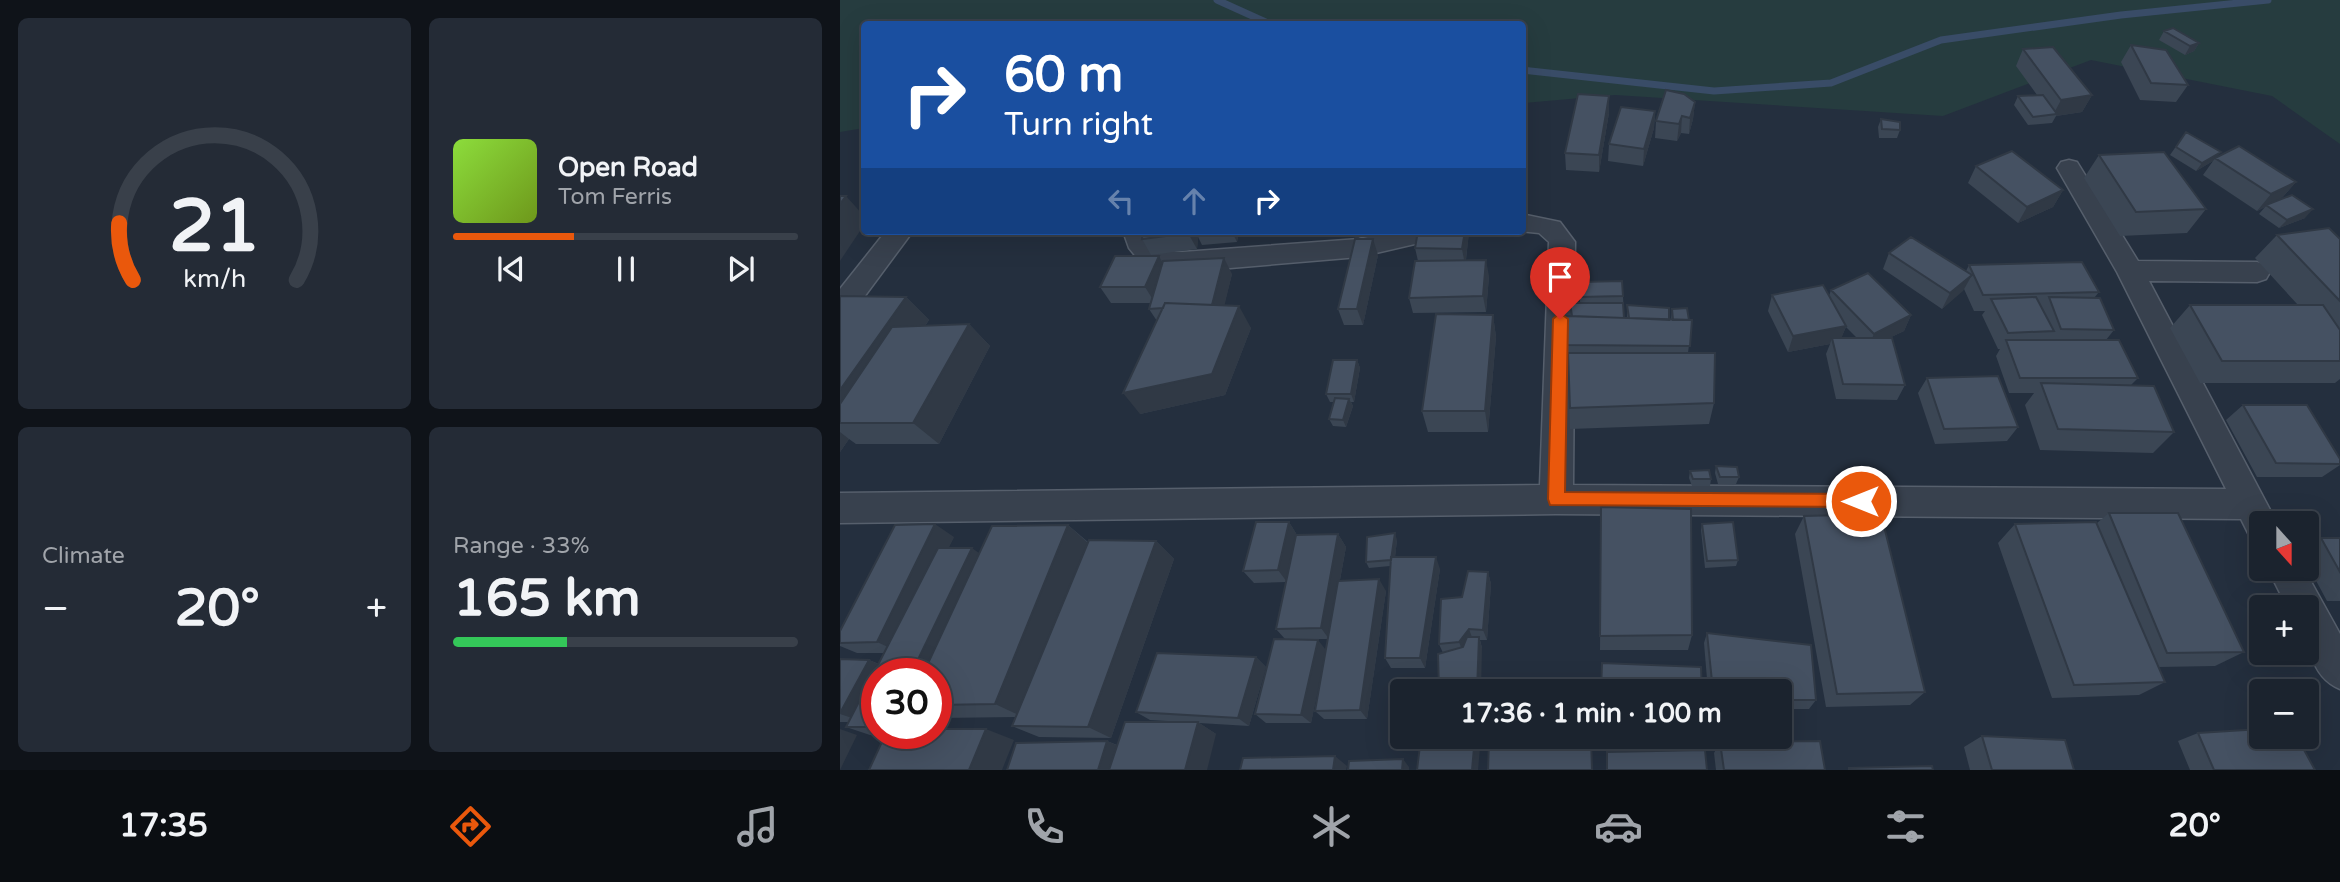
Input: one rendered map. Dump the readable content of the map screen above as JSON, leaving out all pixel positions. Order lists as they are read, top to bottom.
{
  "north": "bottom",
  "page": {
    "turn": ["60 m", "Turn right"],
    "song": ["Open Road", "Tom Ferris"],
    "tile": [
      "Climate",
      ["Range · 33%", "165 km"]
    ],
    "map_buttons": ["+", "−"],
    "heat": ["−", "20°", "+"],
    "limit": "30",
    "trip": "17:36 · 1 min · 100 m",
    "tabs": ["17:35", "20°"],
    "gauge": ["21", "km/h"]
  }
}
